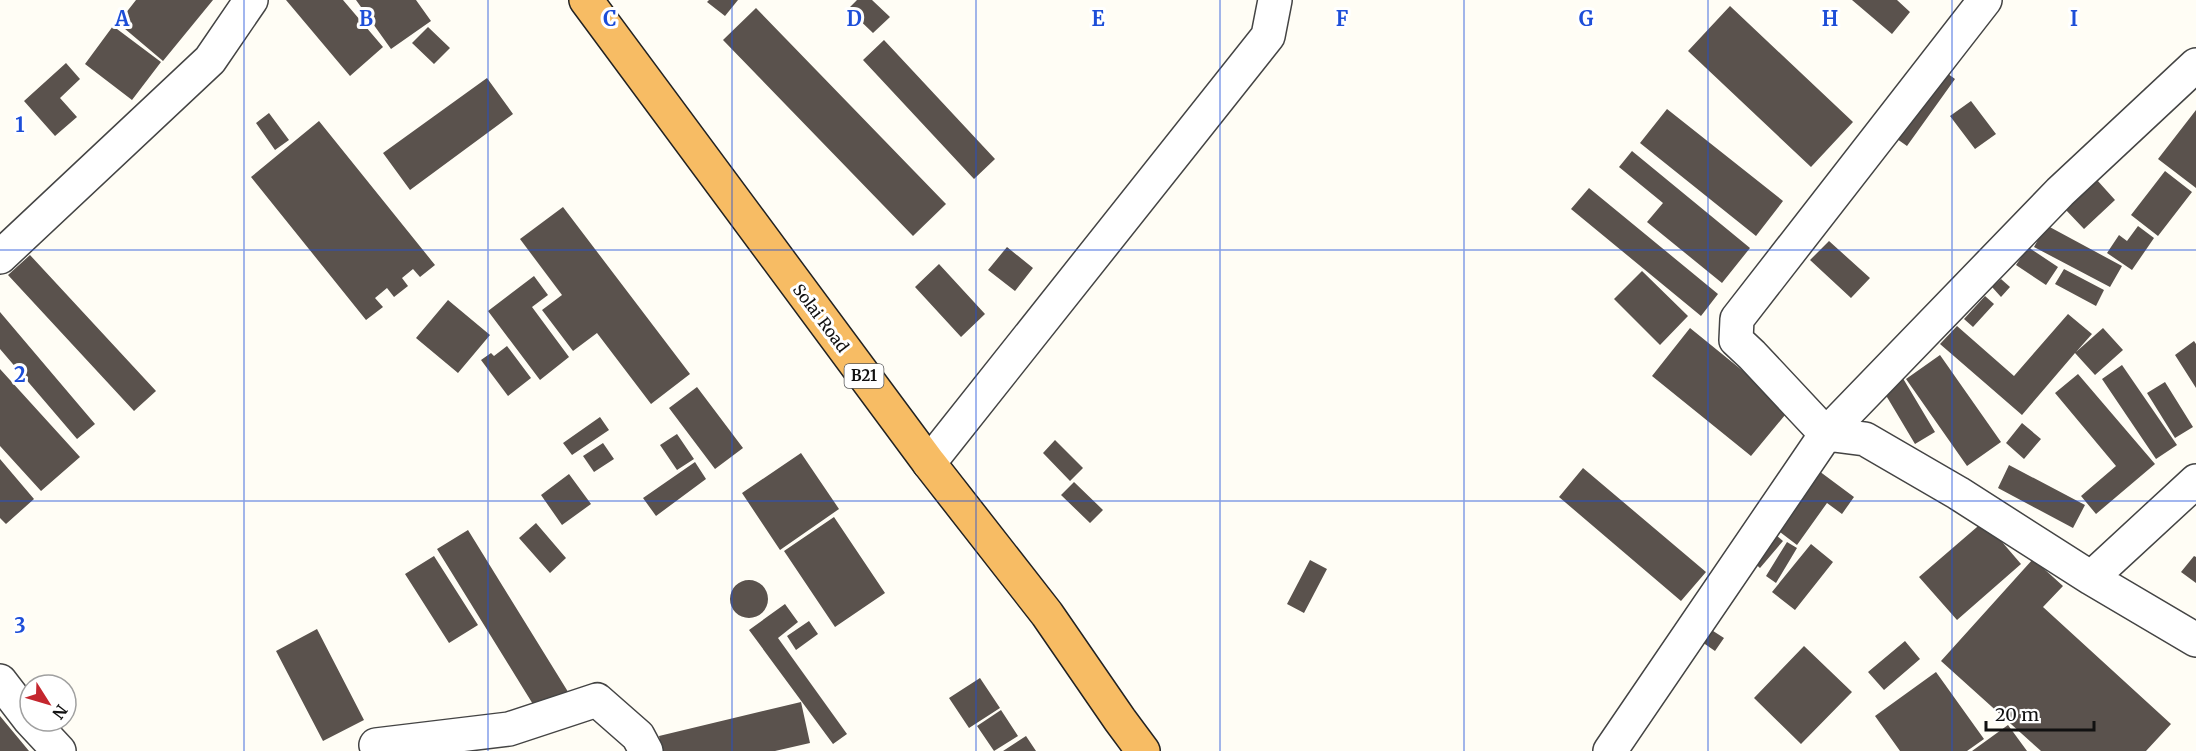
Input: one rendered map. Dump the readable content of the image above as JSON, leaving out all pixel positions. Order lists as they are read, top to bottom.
{
  "streets": {
    "highway": ["Solai Road", "B21"]
  },
  "scale_bar": "20 m",
  "north": "bottom right",
  "grid": {
    "columns": [
      "A",
      "B",
      "C",
      "D",
      "E",
      "F",
      "G",
      "H",
      "I"
    ],
    "rows": ["1", "2", "3"]
  }
}
